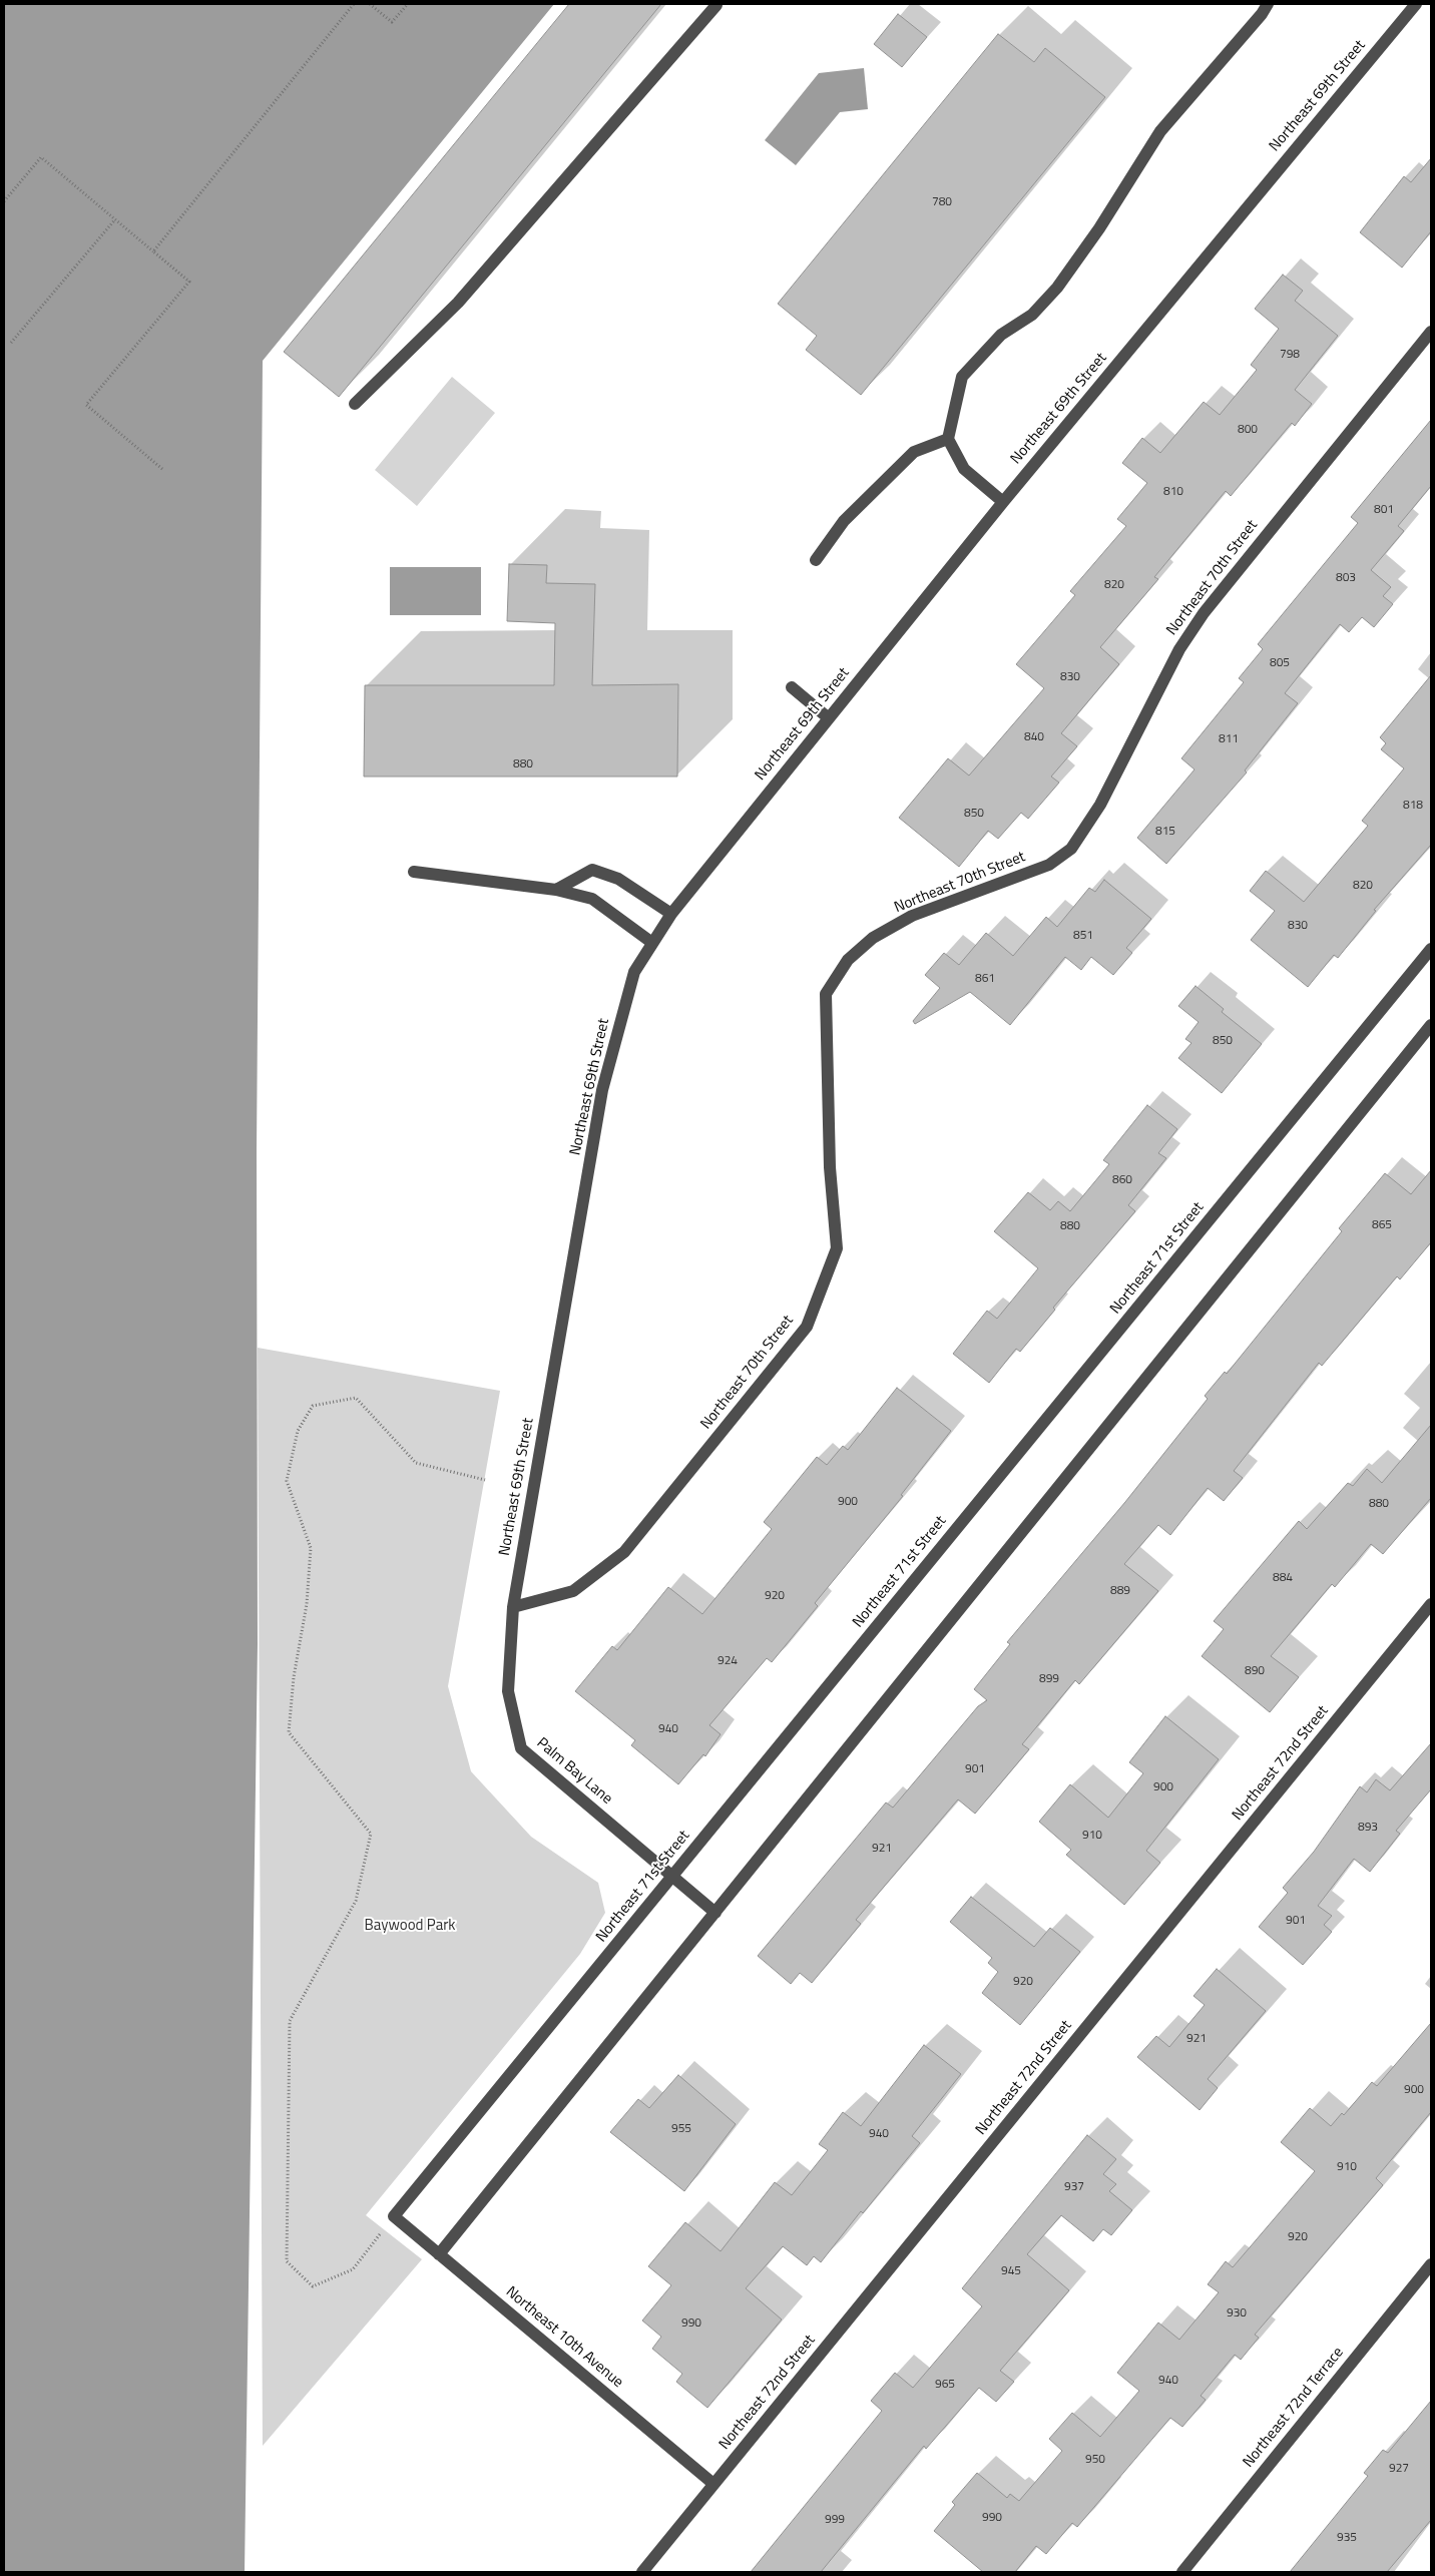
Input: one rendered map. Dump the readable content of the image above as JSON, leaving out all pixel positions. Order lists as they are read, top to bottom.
{
  "streets": {
    "street": [
      "Northeast 69th Street",
      "Northeast 70th Street",
      "Northeast 71st Street",
      "Northeast 72nd Street",
      "Palm Bay Lane",
      "Northeast 10th Avenue",
      "Northeast 72nd Terrace"
    ]
  },
  "crossings": [
    ["Northeast 69th Street", "Northeast 70th Street"],
    ["Northeast 69th Street", "Palm Bay Lane"],
    ["Northeast 70th Street", "Palm Bay Lane"],
    ["Northeast 71st Street", "Palm Bay Lane"],
    ["Northeast 71st Street", "Northeast 10th Avenue"],
    ["Northeast 72nd Street", "Northeast 10th Avenue"]
  ],
  "parks": ["Baywood Park"],
  "house_numbers": [
    "780",
    "798",
    "800",
    "810",
    "801",
    "803",
    "820",
    "805",
    "830",
    "840",
    "811",
    "880",
    "818",
    "850",
    "815",
    "820",
    "830",
    "851",
    "861",
    "850",
    "860",
    "865",
    "880",
    "900",
    "880",
    "884",
    "889",
    "920",
    "924",
    "890",
    "899",
    "940",
    "901",
    "900",
    "893",
    "910",
    "921",
    "901",
    "920",
    "921",
    "900",
    "955",
    "940",
    "910",
    "937",
    "920",
    "945",
    "930",
    "990",
    "940",
    "965",
    "950",
    "927",
    "990",
    "999",
    "935"
  ]
}
